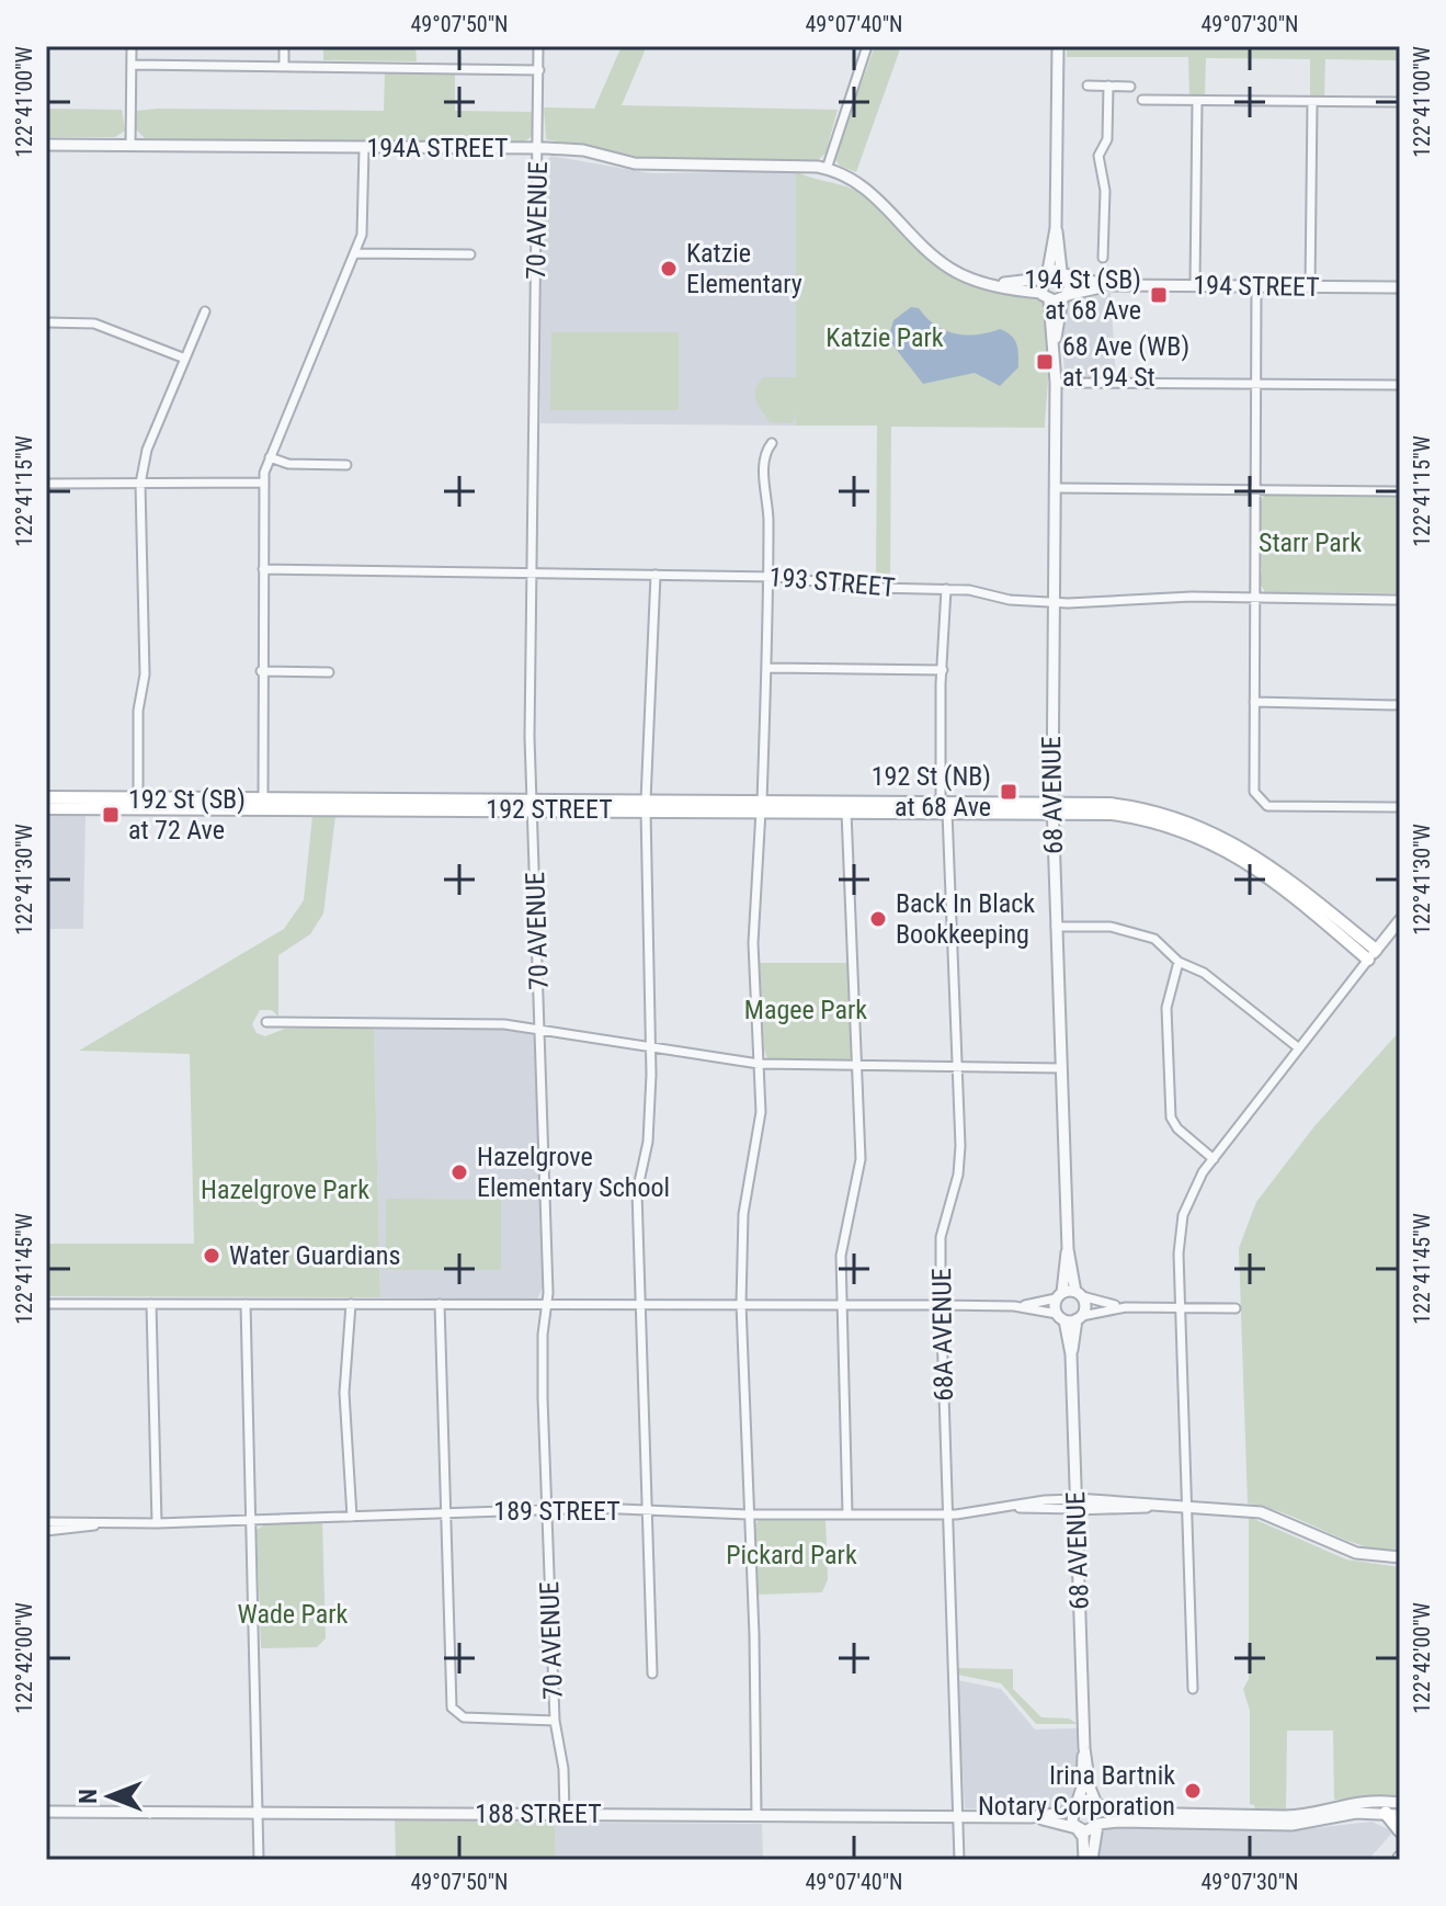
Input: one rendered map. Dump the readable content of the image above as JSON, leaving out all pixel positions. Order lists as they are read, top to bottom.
{
  "streets": {
    "main road": ["192 STREET"],
    "street": [
      "194A STREET",
      "70 AVENUE",
      "194 STREET",
      "193 STREET",
      "68 AVENUE",
      "68A AVENUE",
      "189 STREET",
      "188 STREET"
    ]
  },
  "crossings": [
    ["194A STREET", "70 AVENUE"],
    ["70 AVENUE", "193 STREET"],
    ["70 AVENUE", "192 STREET"],
    ["70 AVENUE", "189 STREET"],
    ["70 AVENUE", "188 STREET"],
    ["194 STREET", "68 AVENUE"],
    ["193 STREET", "68 AVENUE"],
    ["193 STREET", "68A AVENUE"],
    ["68 AVENUE", "192 STREET"],
    ["68 AVENUE", "189 STREET"],
    ["68 AVENUE", "188 STREET"],
    ["192 STREET", "68A AVENUE"],
    ["68A AVENUE", "189 STREET"],
    ["68A AVENUE", "188 STREET"]
  ],
  "parks": [
    "Katzie Park",
    "Starr Park",
    "Magee Park",
    "Hazelgrove Park",
    "Pickard Park",
    "Wade Park"
  ],
  "places": {
    "other": [
      "Katzie Elementary",
      "Back In Black Bookkeeping",
      "Hazelgrove Elementary School",
      "Water Guardians",
      "Irina Bartnik Notary Corporation"
    ],
    "transit": [
      "194 St (SB) at 68 Ave",
      "68 Ave (WB) at 194 St",
      "192 St (NB) at 68 Ave",
      "192 St (SB) at 72 Ave"
    ]
  },
  "north": "left",
  "coordinates": [
    "49°07'50\"N",
    "49°07'40\"N",
    "49°07'30\"N",
    "122°41'00\"W",
    "122°41'15\"W",
    "122°41'30\"W",
    "122°41'45\"W",
    "122°42'00\"W"
  ]
}
